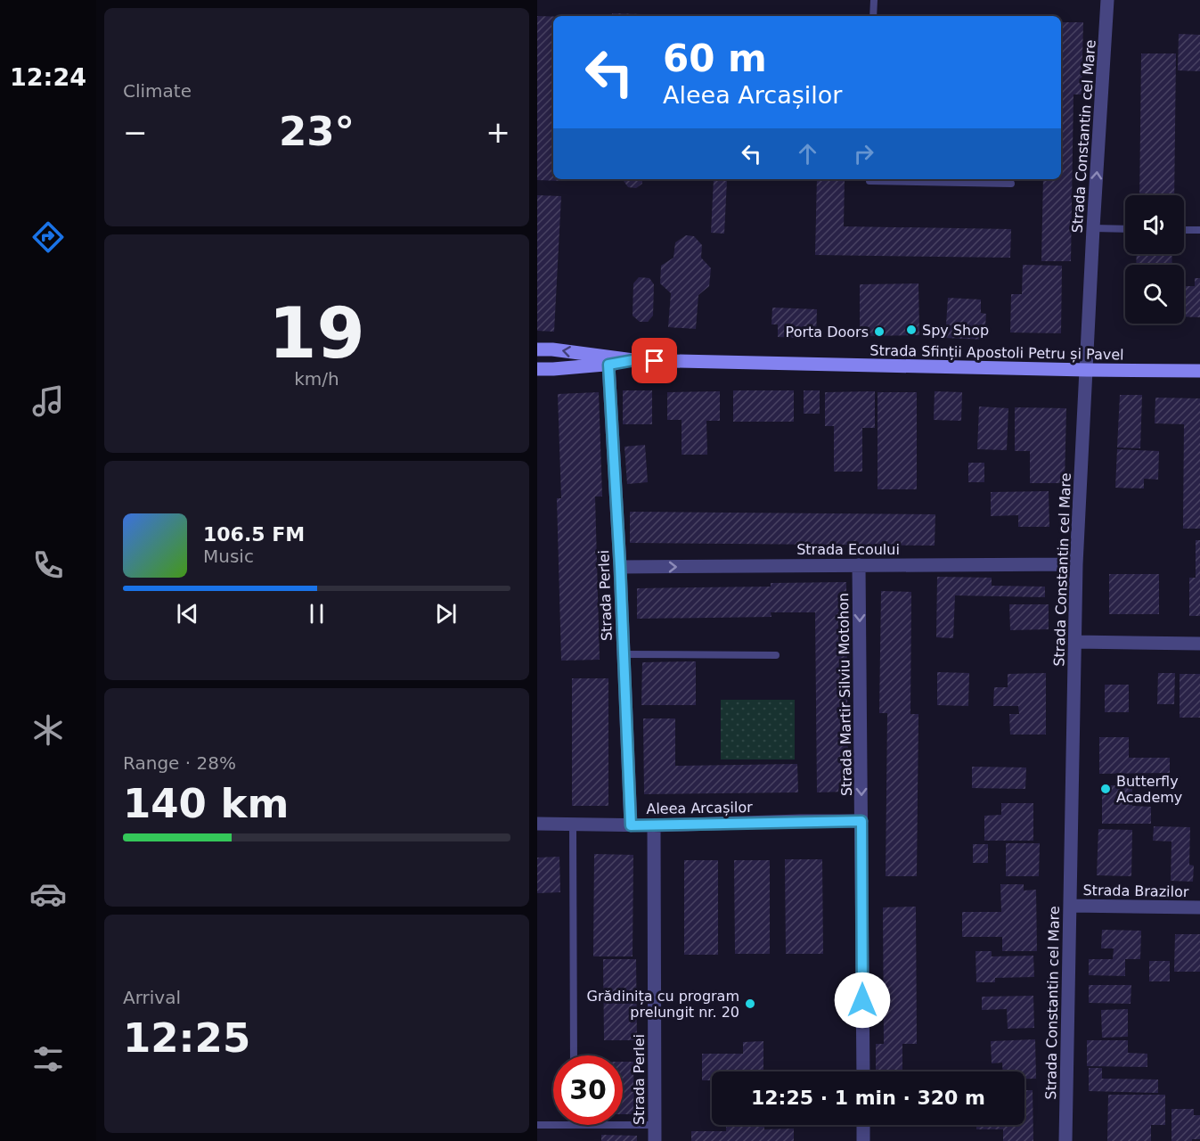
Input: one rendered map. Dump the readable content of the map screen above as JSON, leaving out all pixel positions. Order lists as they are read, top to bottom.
{
  "streets": {
    "main road": ["Strada Sfinții Apostoli Petru și Pavel"],
    "street": [
      "Strada Constantin cel Mare",
      "Strada Ecoului",
      "Strada Perlei",
      "Strada Martir Silviu Motohon",
      "Aleea Arcașilor",
      "Strada Brazilor"
    ]
  },
  "crossings": [
    ["Strada Constantin cel Mare", "Strada Sfinții Apostoli Petru și Pavel"],
    ["Strada Constantin cel Mare", "Strada Ecoului"],
    ["Strada Constantin cel Mare", "Strada Brazilor"],
    ["Strada Sfinții Apostoli Petru și Pavel", "Strada Perlei"],
    ["Strada Ecoului", "Strada Perlei"],
    ["Strada Ecoului", "Strada Martir Silviu Motohon"],
    ["Strada Perlei", "Aleea Arcașilor"],
    ["Strada Martir Silviu Motohon", "Aleea Arcașilor"]
  ],
  "one_way": ["Strada Ecoului", "Strada Martir Silviu Motohon"],
  "places": [
    "Spy Shop",
    "Porta Doors",
    "Butterfly Academy",
    "Grădinița cu program prelungit nr. 20"
  ],
  "page": {
    "tabs": "12:24",
    "tile": [
      "Climate",
      ["19", "km/h"],
      ["Range · 28%", "140 km"],
      ["Arrival", "12:25"]
    ],
    "turn": ["60 m", "Aleea Arcașilor"],
    "heat": ["−", "23°", "+"],
    "song": ["106.5 FM", "Music"],
    "limit": "30",
    "trip": "12:25 · 1 min · 320 m"
  }
}
